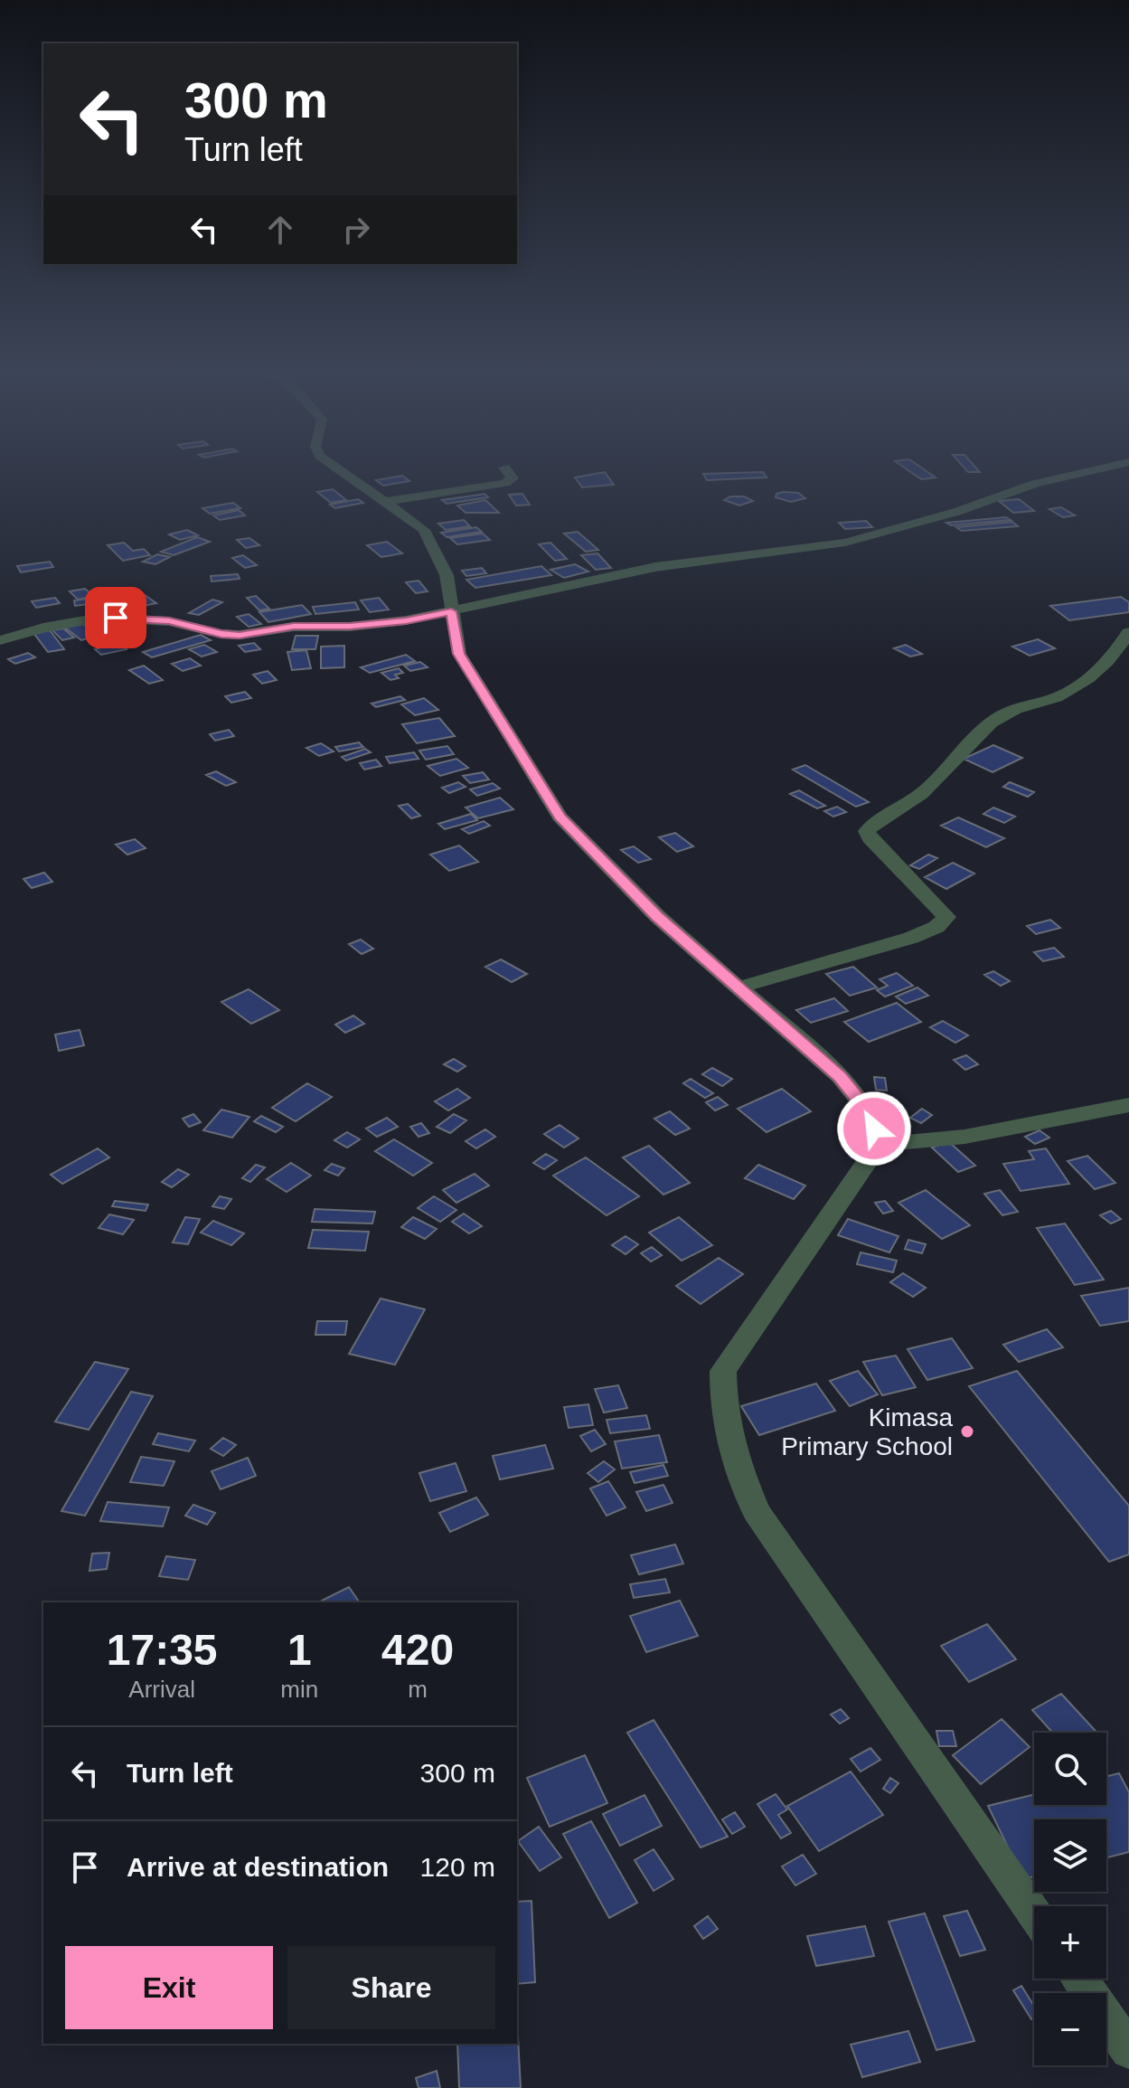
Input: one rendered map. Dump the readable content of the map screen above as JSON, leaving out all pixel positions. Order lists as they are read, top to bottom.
{
  "places": ["Kimasa Primary School"],
  "page": {
    "turn": ["300 m", "Turn left"],
    "eta": [
      "17:35",
      "Arrival",
      "1",
      "min",
      "420",
      "m"
    ],
    "list": [
      {
        "name": "Turn left",
        "value": "300 m"
      },
      {
        "name": "Arrive at destination",
        "value": "120 m"
      }
    ],
    "map_buttons": ["+", "−"],
    "buttons": ["Exit", "Share"]
  }
}
